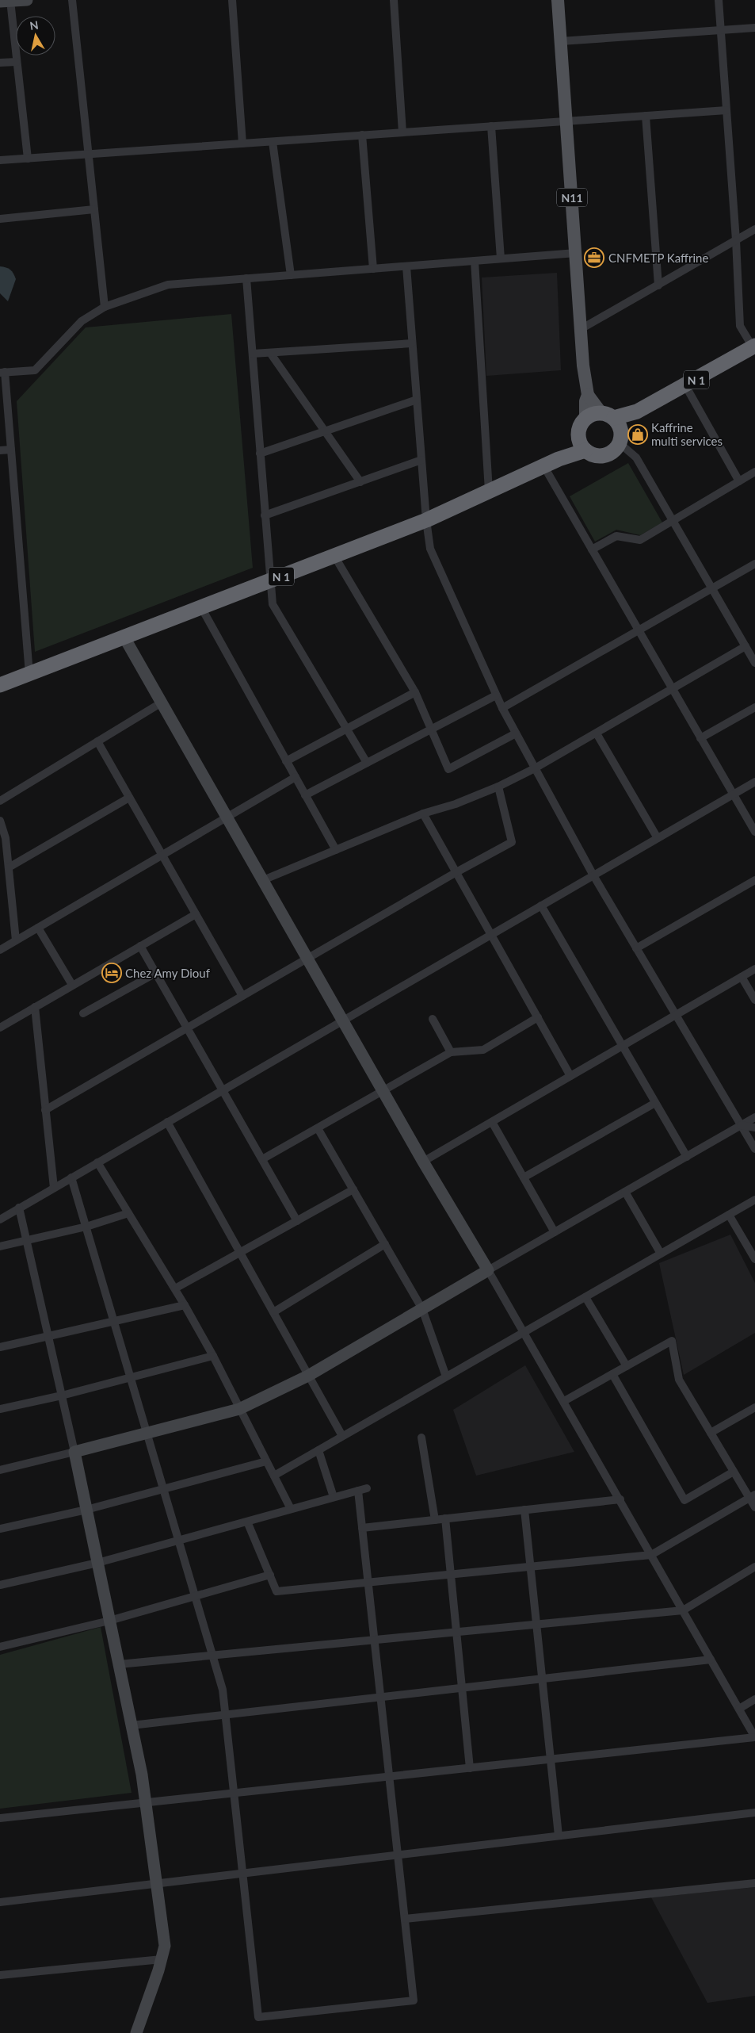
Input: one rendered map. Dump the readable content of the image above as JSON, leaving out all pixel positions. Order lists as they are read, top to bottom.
{
  "streets": {
    "highway": ["N 1"],
    "main road": ["N11"]
  },
  "places": {
    "office": ["CNFMETP Kaffrine"],
    "shop": ["Kaffrine multi services"],
    "hotel": ["Chez Amy Diouf"]
  },
  "north": "top"
}
